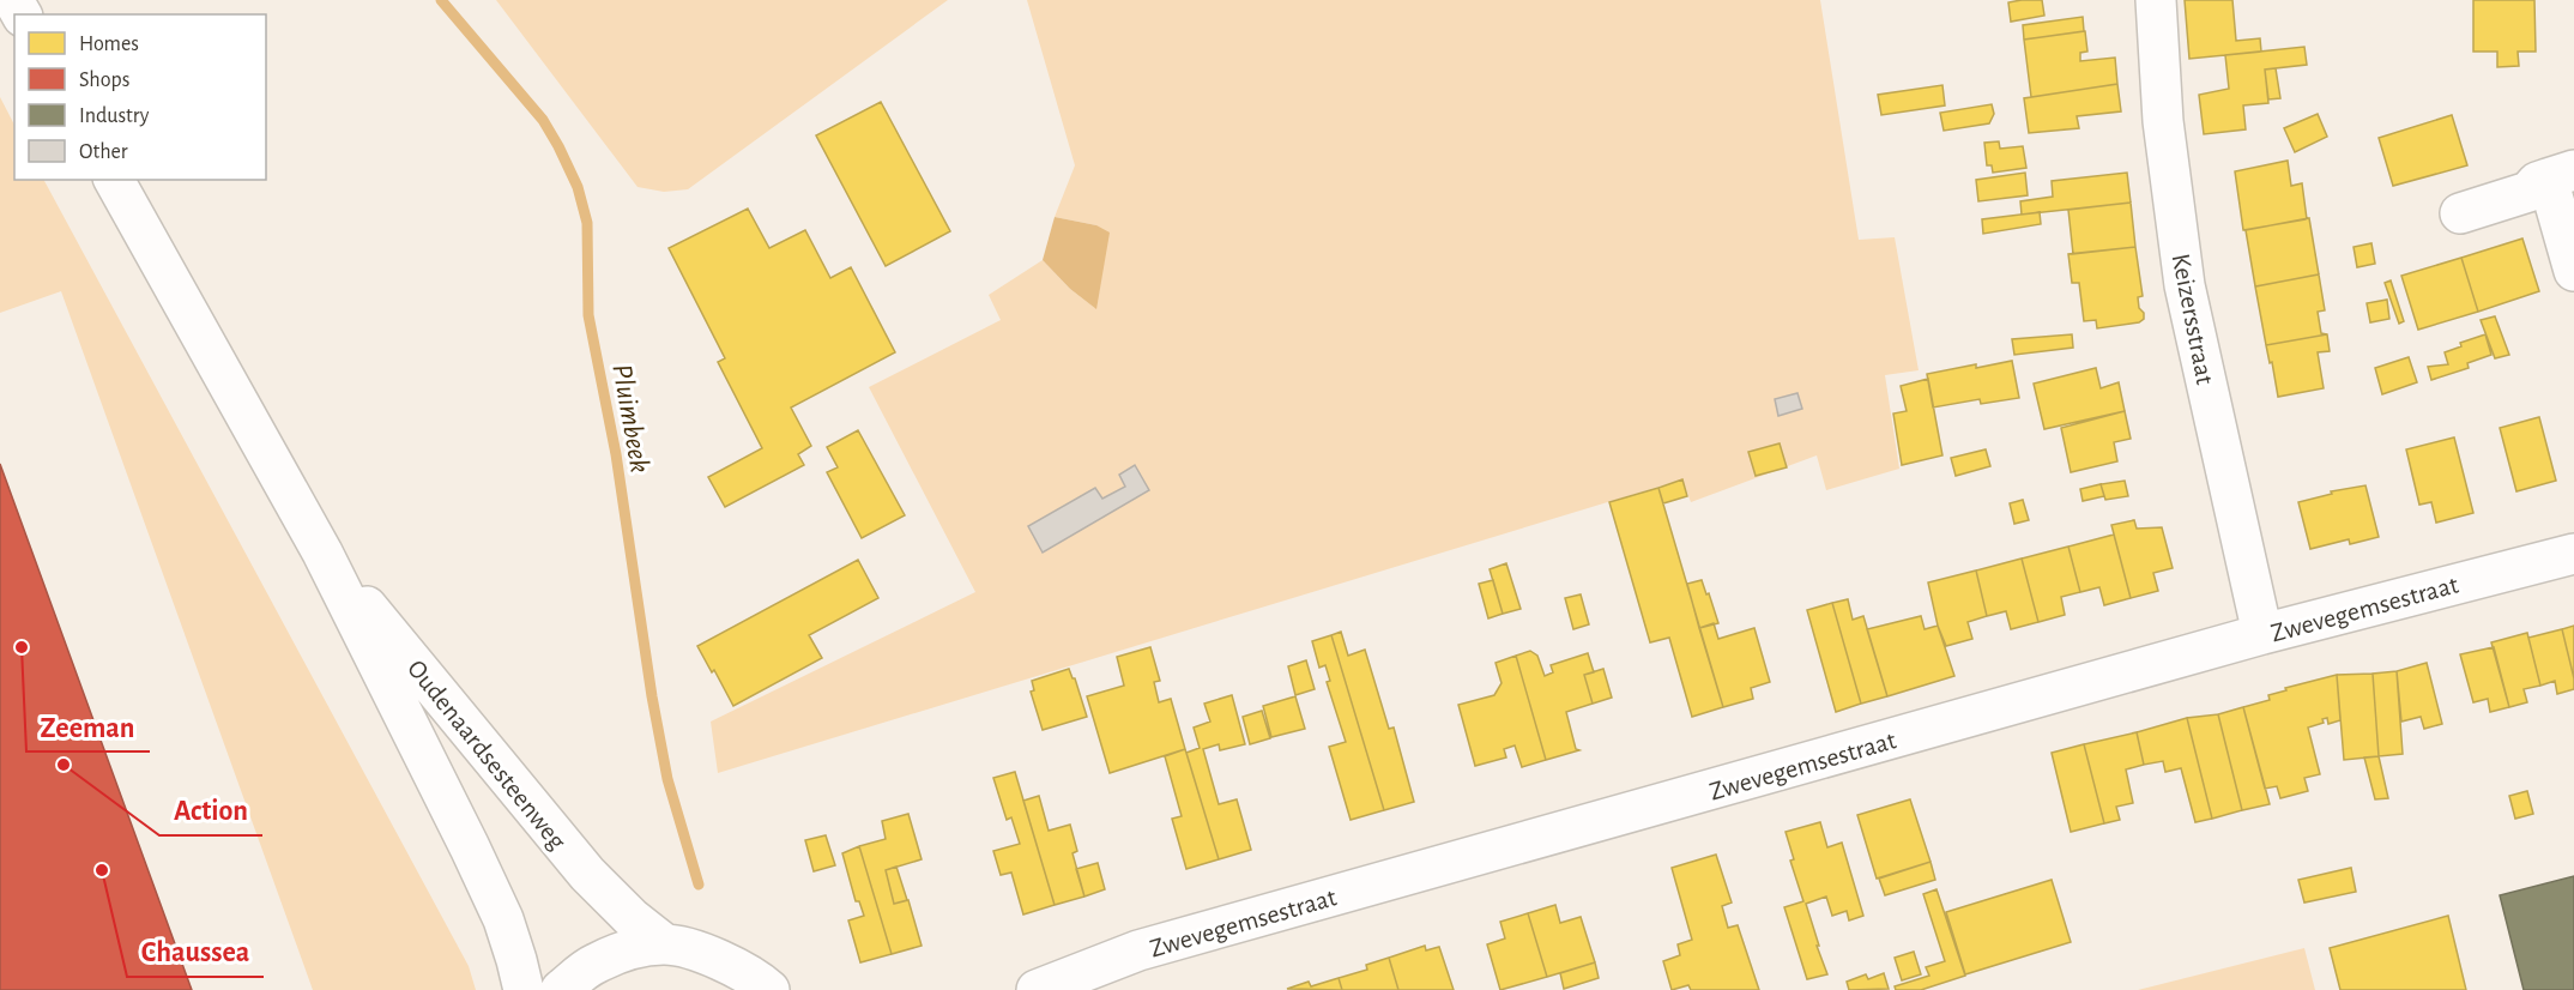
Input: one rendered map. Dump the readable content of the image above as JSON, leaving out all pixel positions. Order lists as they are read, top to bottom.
{
  "streets": {
    "street": ["Keizersstraat", "Zwevegemsestraat", "Oudenaardsesteenweg"]
  },
  "crossings": [
    ["Keizersstraat", "Zwevegemsestraat"]
  ],
  "water": ["Pluimbeek"],
  "places": ["Zeeman", "Action", "Chaussea"],
  "legend": [
    "Homes",
    "Shops",
    "Industry",
    "Other"
  ]
}
